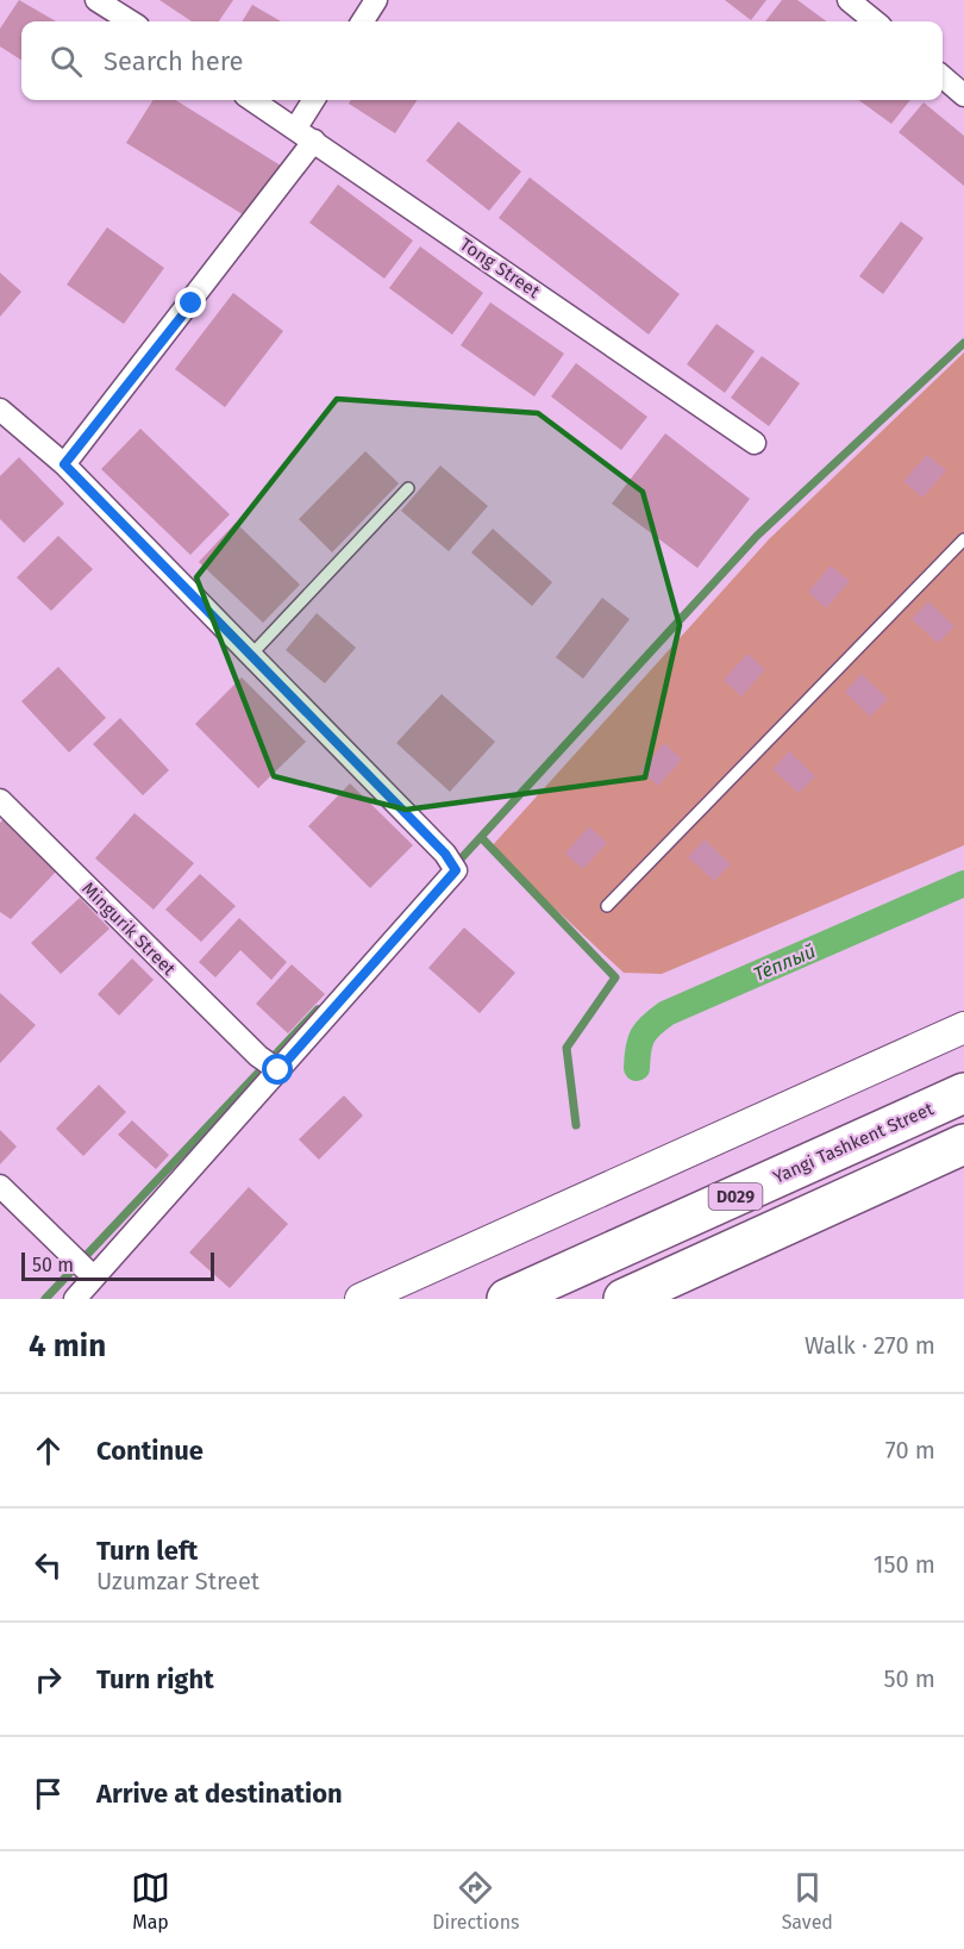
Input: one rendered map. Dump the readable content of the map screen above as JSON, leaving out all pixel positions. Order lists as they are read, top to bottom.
{
  "streets": {
    "highway": ["Yangi Tashkent Street", "D029"],
    "street": ["Tong Street", "Mingurik Street"]
  },
  "water": ["Тёплый"],
  "scale_bar": "50 m",
  "page": {
    "search": "Search here",
    "scale": "50 m",
    "heading": ["4 min", "Walk · 270 m"],
    "list": [
      ["Continue", "70 m"],
      ["Turn left", "Uzumzar Street", "150 m"],
      ["Turn right", "50 m"],
      "Arrive at destination"
    ],
    "nav": ["Map", "Directions", "Saved"]
  }
}
